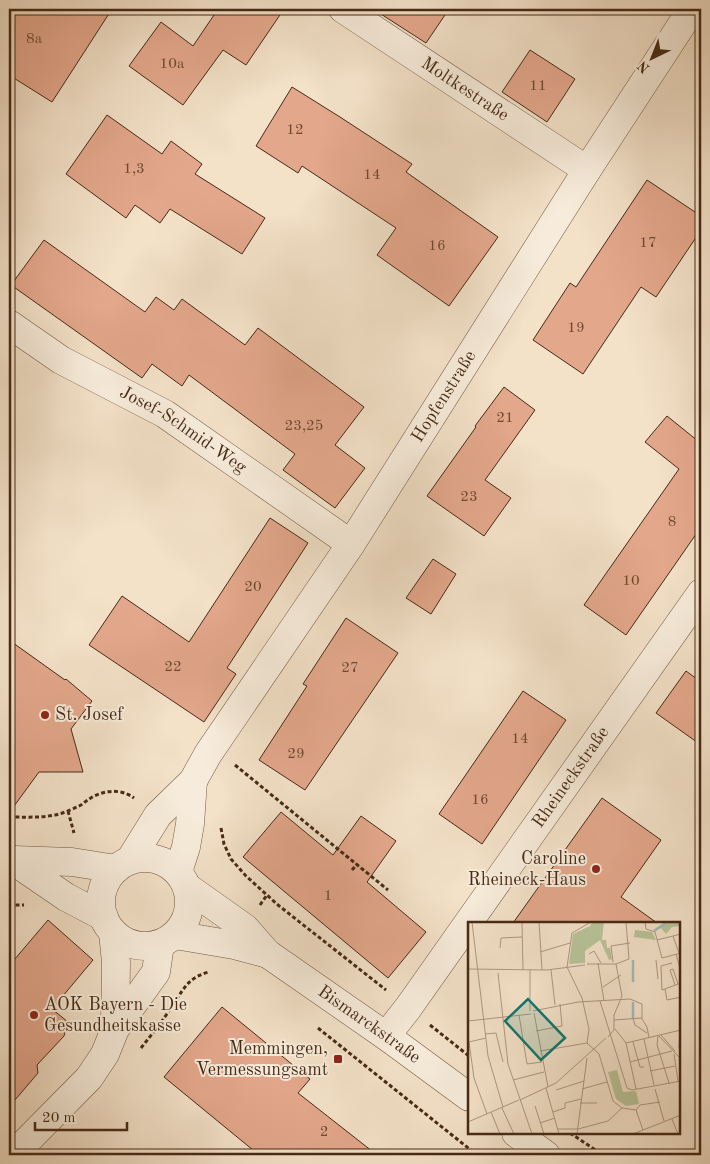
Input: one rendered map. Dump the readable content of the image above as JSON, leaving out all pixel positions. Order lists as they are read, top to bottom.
{
  "streets": {
    "street": [
      "Moltkestraße",
      "Hopfenstraße",
      "Josef-Schmid-Weg",
      "Rheineckstraße",
      "Bismarckstraße"
    ]
  },
  "crossings": [
    ["Moltkestraße", "Hopfenstraße"],
    ["Hopfenstraße", "Josef-Schmid-Weg"],
    ["Hopfenstraße", "Bismarckstraße"],
    ["Rheineckstraße", "Bismarckstraße"]
  ],
  "places": {
    "other": ["St. Josef", "Caroline Rheineck-Haus", "AOK Bayern - Die Gesundheitskasse"],
    "transit": ["Memmingen, Vermessungsamt"]
  },
  "house_numbers": [
    "8a",
    "10a",
    "11",
    "12",
    "1,3",
    "14",
    "17",
    "16",
    "19",
    "21",
    "23,25",
    "23",
    "8",
    "10",
    "20",
    "22",
    "27",
    "14",
    "29",
    "16",
    "1",
    "2"
  ],
  "scale_bar": "20 m",
  "north": "bottom left"
}
